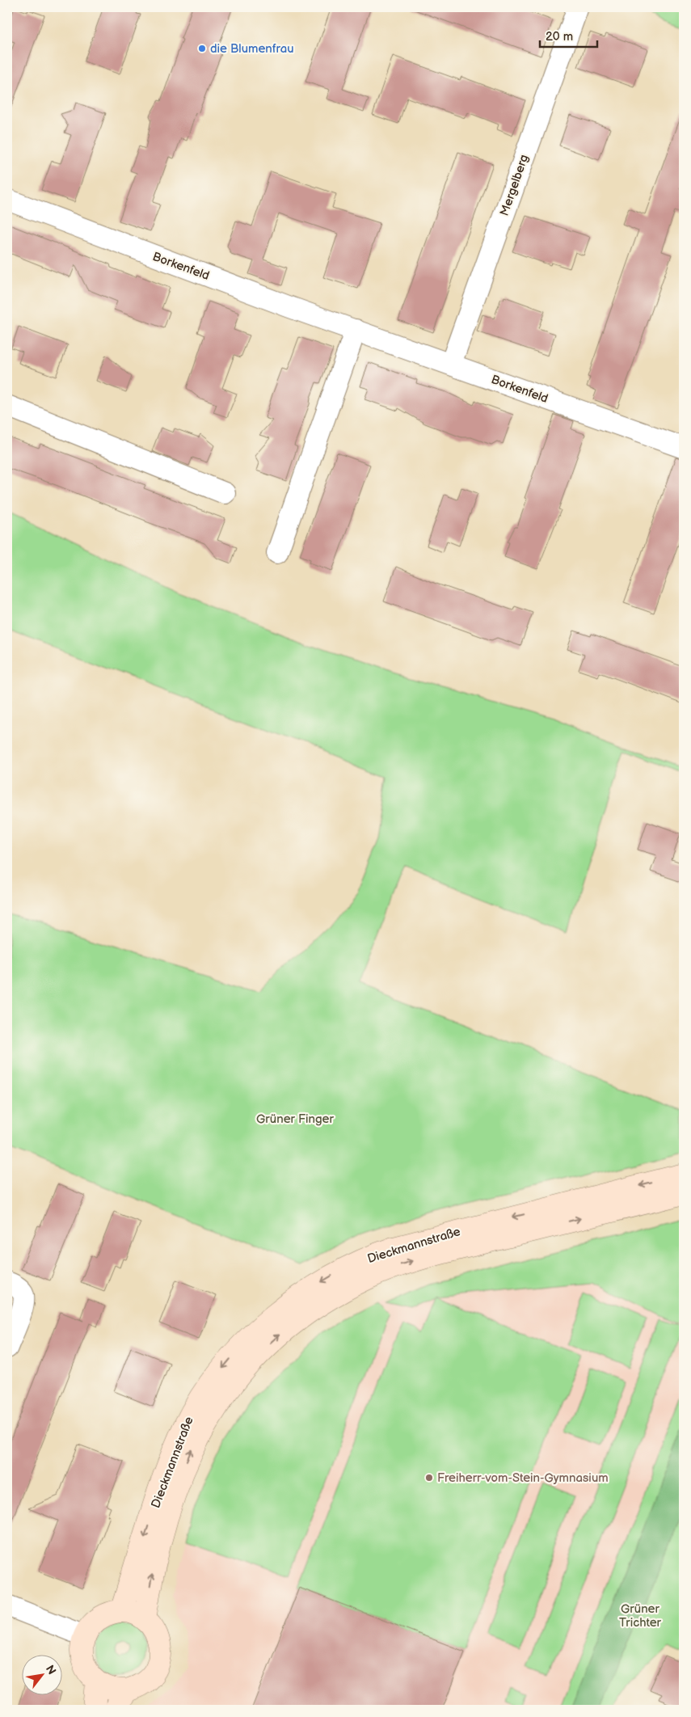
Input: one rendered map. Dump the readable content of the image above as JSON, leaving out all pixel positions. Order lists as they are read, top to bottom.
{
  "streets": {
    "street": ["Mergelberg", "Borkenfeld", "Dieckmannstraße"]
  },
  "crossings": [
    ["Mergelberg", "Borkenfeld"]
  ],
  "parks": ["Grüner Finger", "Grüner Trichter"],
  "places": ["die Blumenfrau", "Freiherr-vom-Stein-Gymnasium"],
  "scale_bar": "20 m",
  "north": "top right"
}
